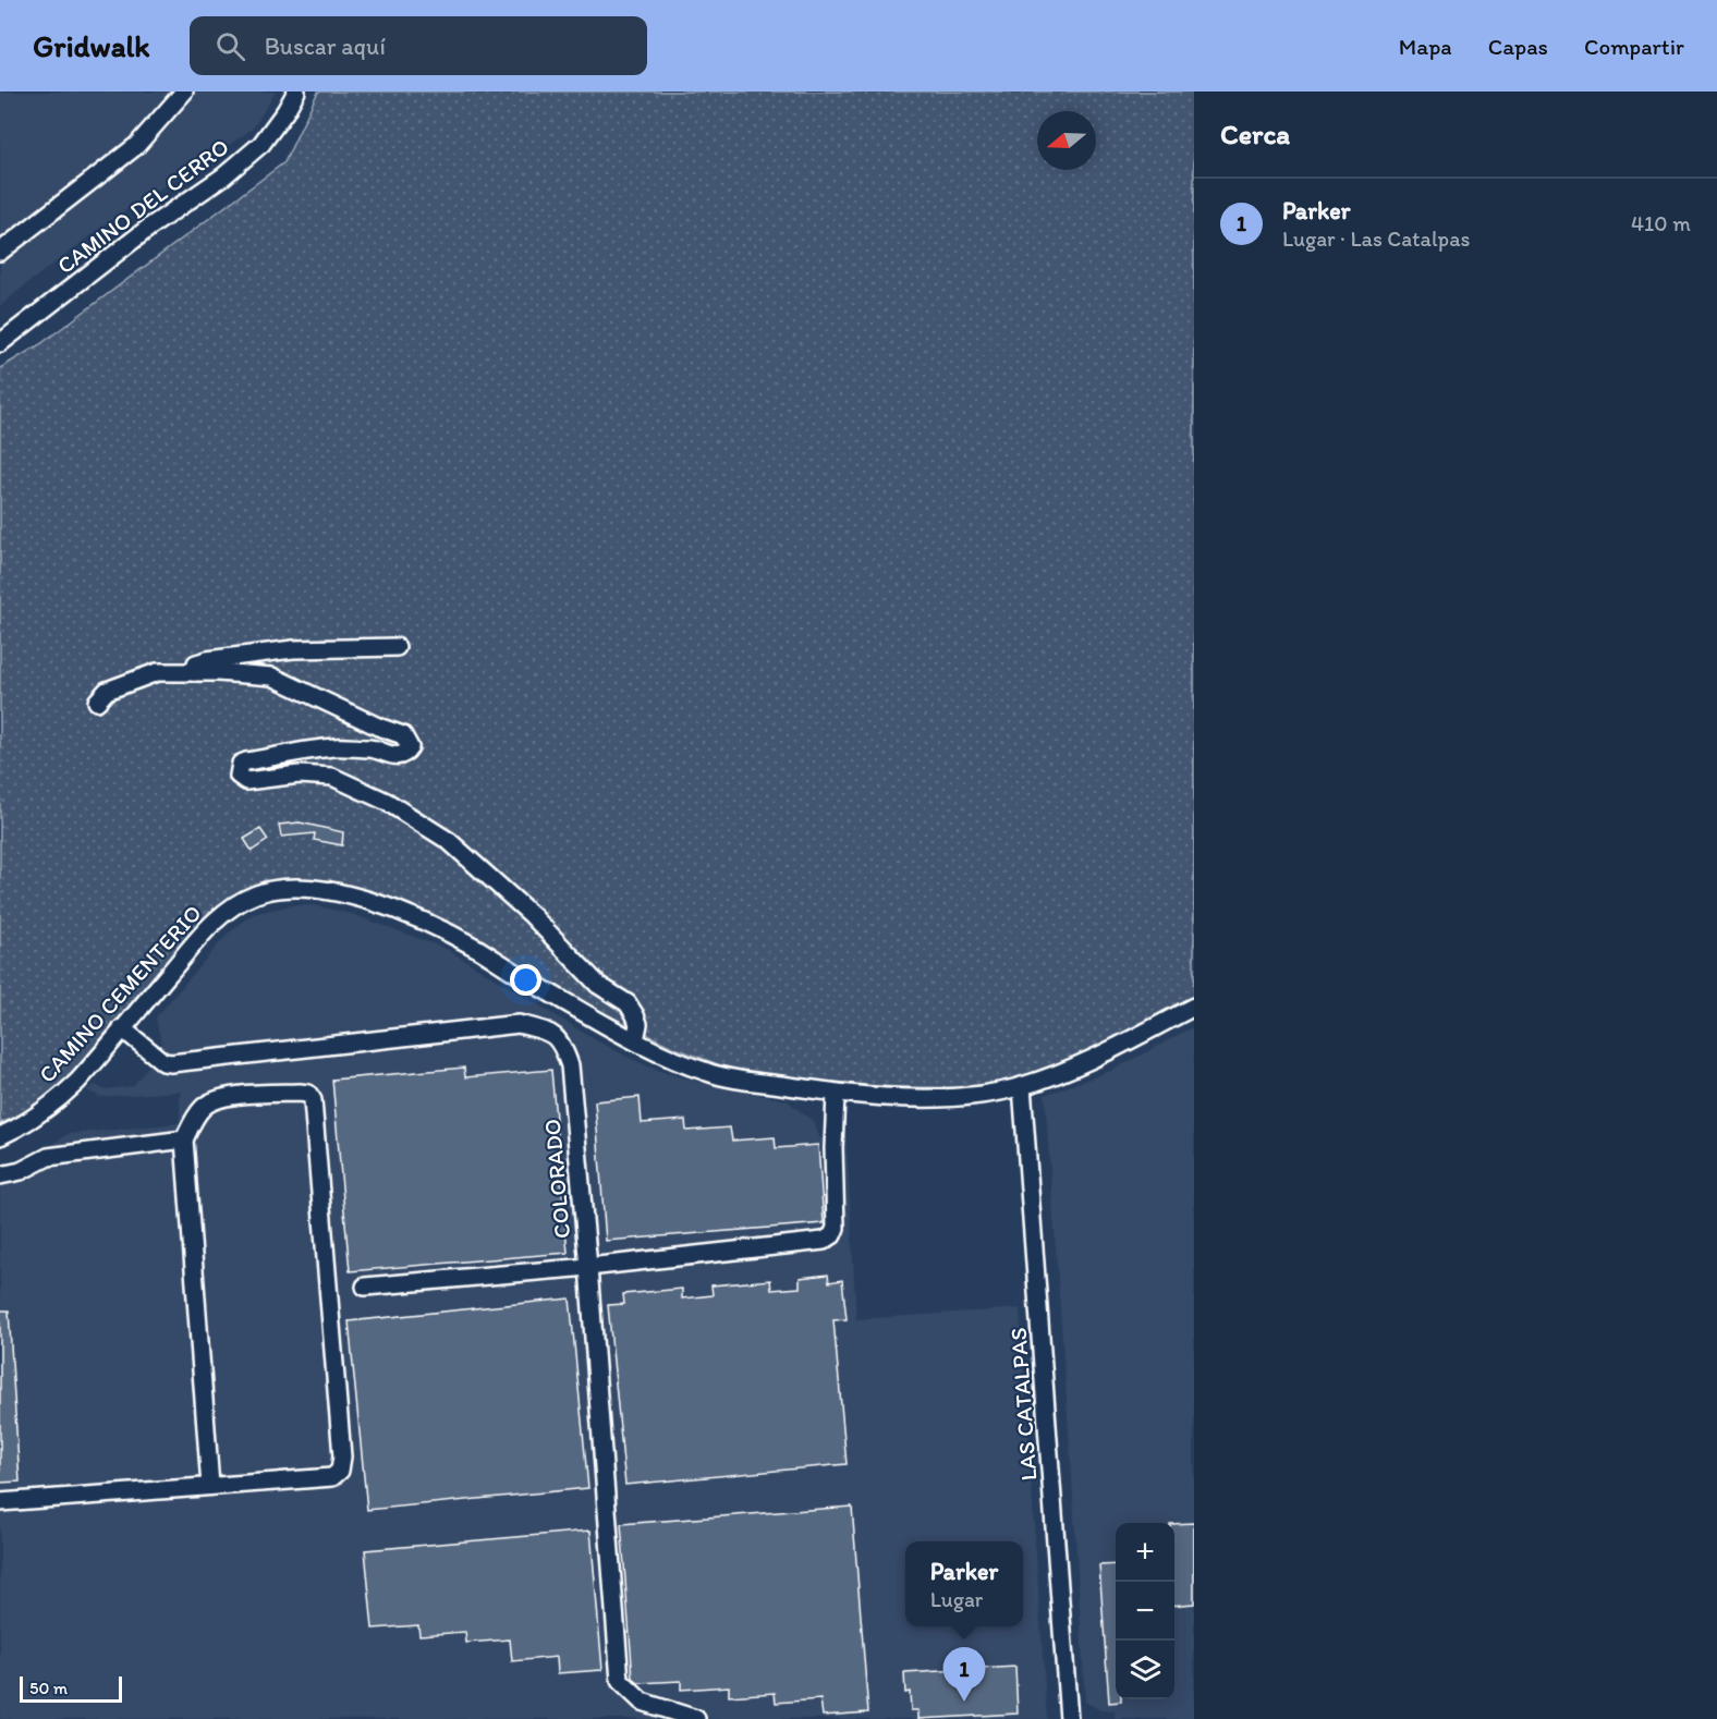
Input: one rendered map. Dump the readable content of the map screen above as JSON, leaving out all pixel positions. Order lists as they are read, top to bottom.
{
  "streets": {
    "street": [
      "CAMINO DEL CERRO",
      "CAMINO CEMENTERIO",
      "COLORADO",
      "LAS CATALPAS"
    ]
  },
  "crossings": [
    ["CAMINO CEMENTERIO", "COLORADO"],
    ["CAMINO CEMENTERIO", "LAS CATALPAS"]
  ],
  "scale_bar": "50 m",
  "north": "left",
  "page": {
    "header": "Gridwalk",
    "search": "Buscar aquí",
    "nav": ["Mapa", "Capas", "Compartir"],
    "heading": "Cerca",
    "list": [
      {
        "mark": "1",
        "name": "Parker",
        "note": "Lugar · Las Catalpas",
        "value": "410 m"
      }
    ],
    "map_buttons": ["+", "−"],
    "popup": ["Parker", "Lugar"],
    "pins": "1",
    "scale": "50 m"
  }
}
